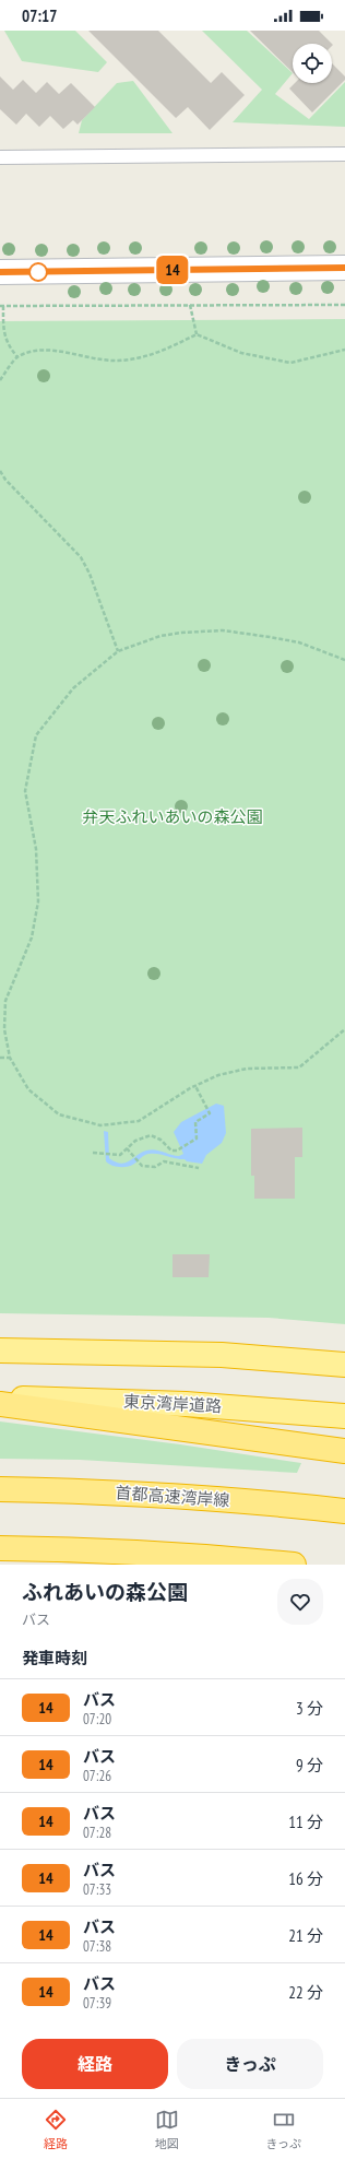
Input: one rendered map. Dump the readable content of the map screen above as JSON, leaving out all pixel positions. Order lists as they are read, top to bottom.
{
  "streets": {
    "highway": ["東京湾岸道路", "首都高速湾岸線"]
  },
  "parks": ["弁天ふれいあいの森公園"],
  "lines": ["bus line 14"],
  "page": {
    "status": "07:17",
    "on_map": "14",
    "heading": [
      ["ふれあいの森公園", "バス"],
      "発車時刻"
    ],
    "list": [
      {
        "mark": "14",
        "name": "バス",
        "note": "07:20",
        "value": "3 分"
      },
      {
        "mark": "14",
        "name": "バス",
        "note": "07:26",
        "value": "9 分"
      },
      {
        "mark": "14",
        "name": "バス",
        "note": "07:28",
        "value": "11 分"
      },
      {
        "mark": "14",
        "name": "バス",
        "note": "07:33",
        "value": "16 分"
      },
      {
        "mark": "14",
        "name": "バス",
        "note": "07:38",
        "value": "21 分"
      },
      {
        "mark": "14",
        "name": "バス",
        "note": "07:39",
        "value": "22 分"
      }
    ],
    "buttons": ["経路", "きっぷ"],
    "tabs": ["経路", "地図", "きっぷ"]
  }
}
